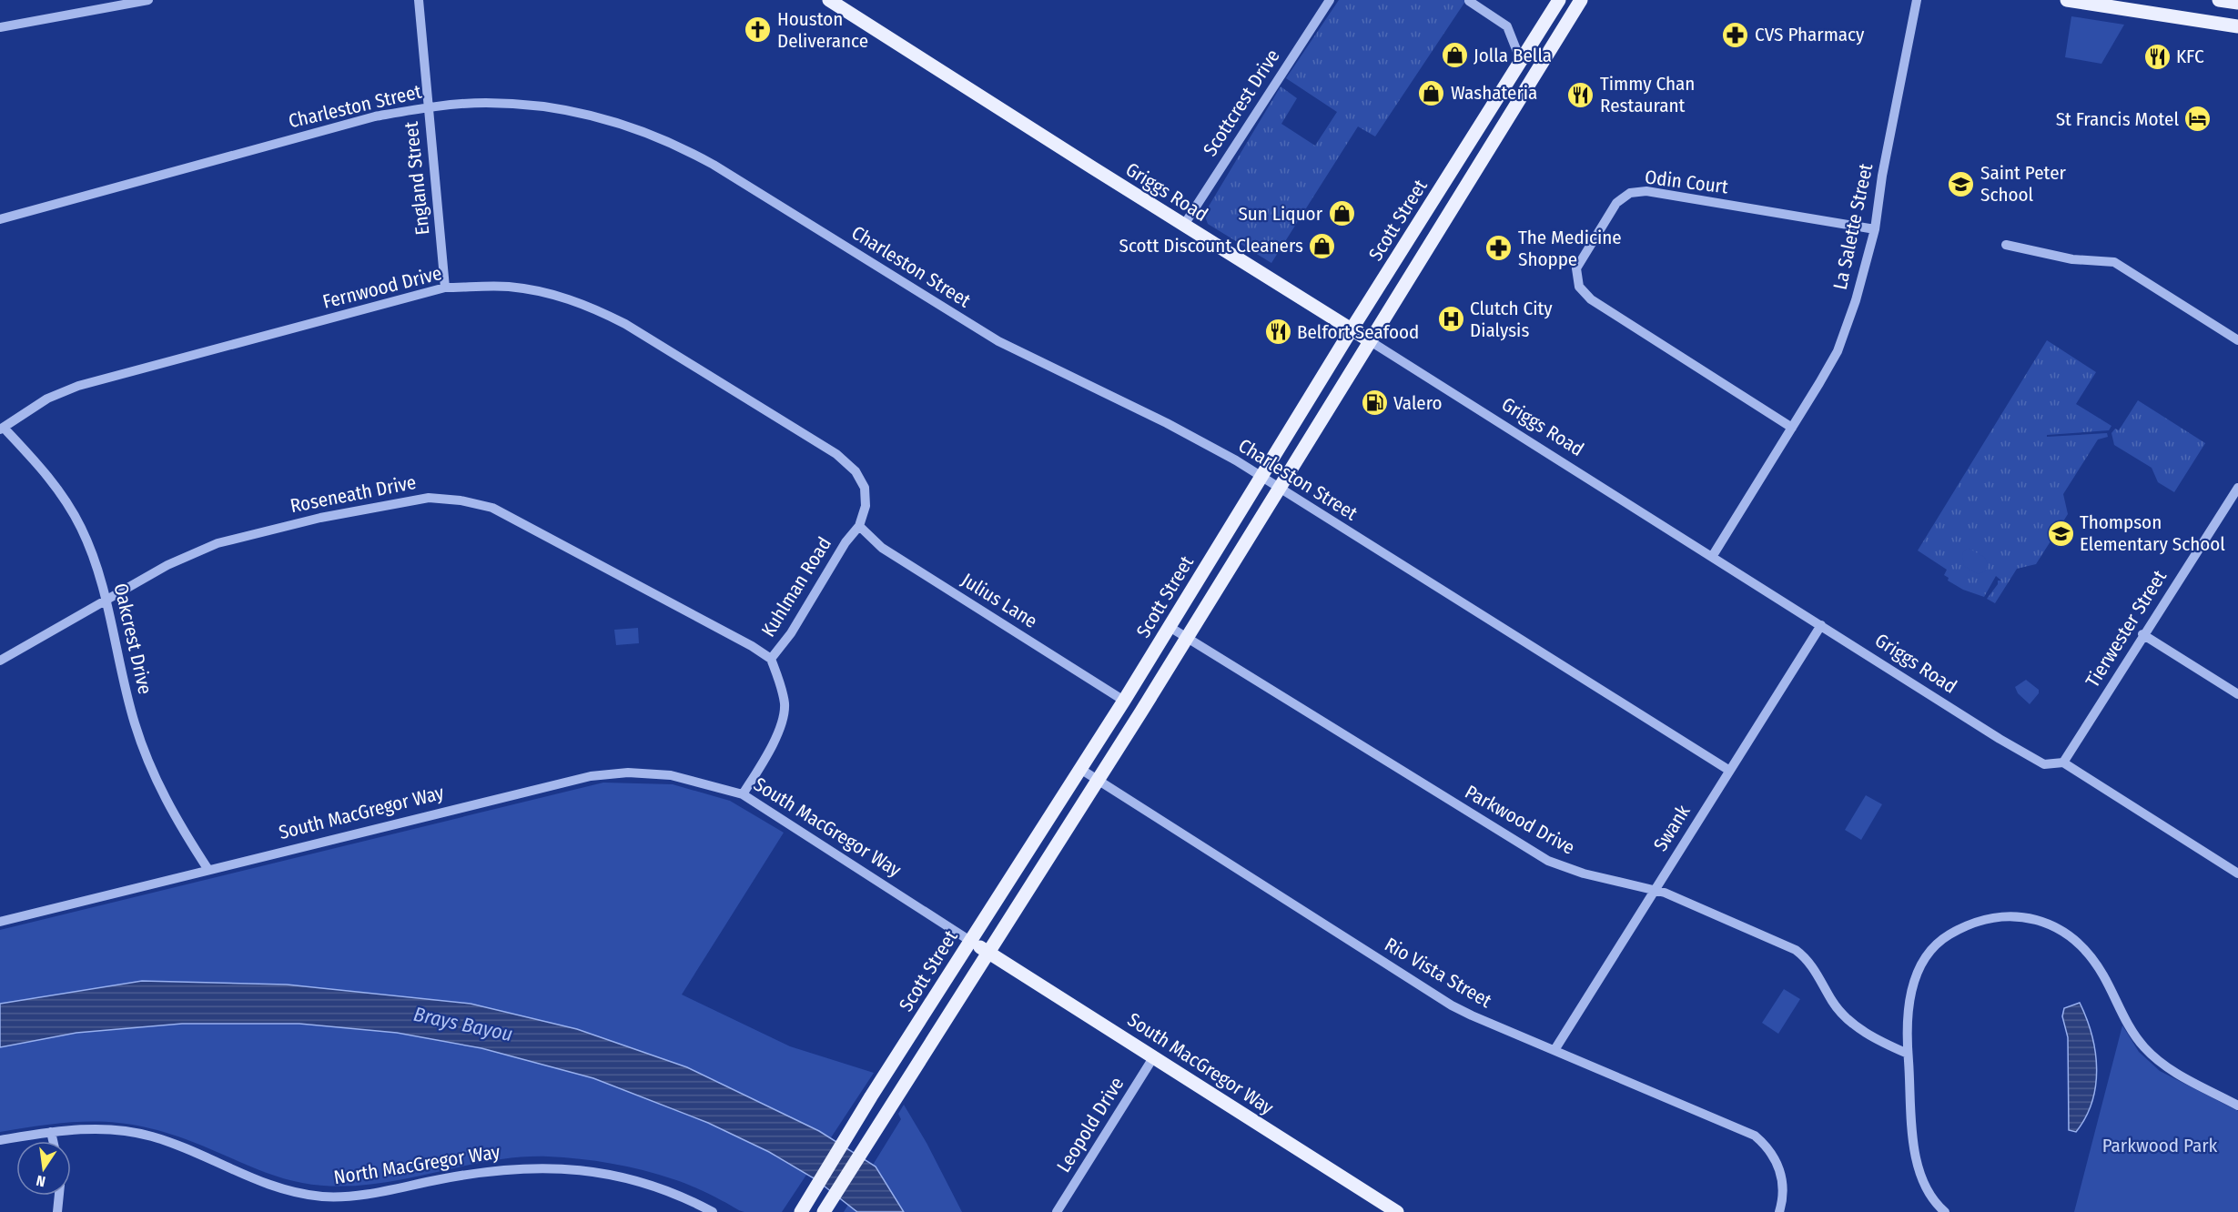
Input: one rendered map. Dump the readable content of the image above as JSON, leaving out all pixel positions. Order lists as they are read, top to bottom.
{
  "streets": {
    "main road": ["Griggs Road", "Scott Street", "South MacGregor Way"],
    "street": [
      "Scottcrest Drive",
      "Charleston Street",
      "England Street",
      "Odin Court",
      "La Salette Street",
      "Fernwood Drive",
      "Roseneath Drive",
      "Kuhlman Road",
      "Julius Lane",
      "Tierwester Street",
      "Oakcrest Drive",
      "Parkwood Drive",
      "Swank",
      "Rio Vista Street",
      "Leopold Drive",
      "North MacGregor Way"
    ]
  },
  "crossings": [
    ["Scottcrest Drive", "Griggs Road"],
    ["Charleston Street", "England Street"],
    ["Charleston Street", "Scott Street"],
    ["Charleston Street", "Swank"],
    ["England Street", "Fernwood Drive"],
    ["Odin Court", "La Salette Street"],
    ["Griggs Road", "Scott Street"],
    ["Griggs Road", "La Salette Street"],
    ["Griggs Road", "Tierwester Street"],
    ["Griggs Road", "Swank"],
    ["Scott Street", "Julius Lane"],
    ["Scott Street", "South MacGregor Way"],
    ["Scott Street", "Parkwood Drive"],
    ["Scott Street", "Rio Vista Street"],
    ["Fernwood Drive", "Kuhlman Road"],
    ["Fernwood Drive", "Oakcrest Drive"],
    ["Roseneath Drive", "Kuhlman Road"],
    ["Roseneath Drive", "Oakcrest Drive"],
    ["Kuhlman Road", "Julius Lane"],
    ["Kuhlman Road", "South MacGregor Way"],
    ["Oakcrest Drive", "South MacGregor Way"],
    ["South MacGregor Way", "Leopold Drive"],
    ["Parkwood Drive", "Swank"],
    ["Swank", "Rio Vista Street"]
  ],
  "water": ["Brays Bayou"],
  "parks": ["Parkwood Park"],
  "places": {
    "church": ["Houston Deliverance"],
    "pharmacy": ["CVS Pharmacy", "The Medicine Shoppe"],
    "shop": [
      "Jolla Bella",
      "Washateria",
      "Sun Liquor",
      "Scott Discount Cleaners"
    ],
    "restaurant": ["KFC", "Timmy Chan Restaurant", "Belfort Seafood"],
    "hotel": ["St Francis Motel"],
    "school or university": ["Saint Peter School", "Thompson Elementary School"],
    "hospital": ["Clutch City Dialysis"],
    "fuel station": ["Valero"]
  },
  "north": "bottom"
}
